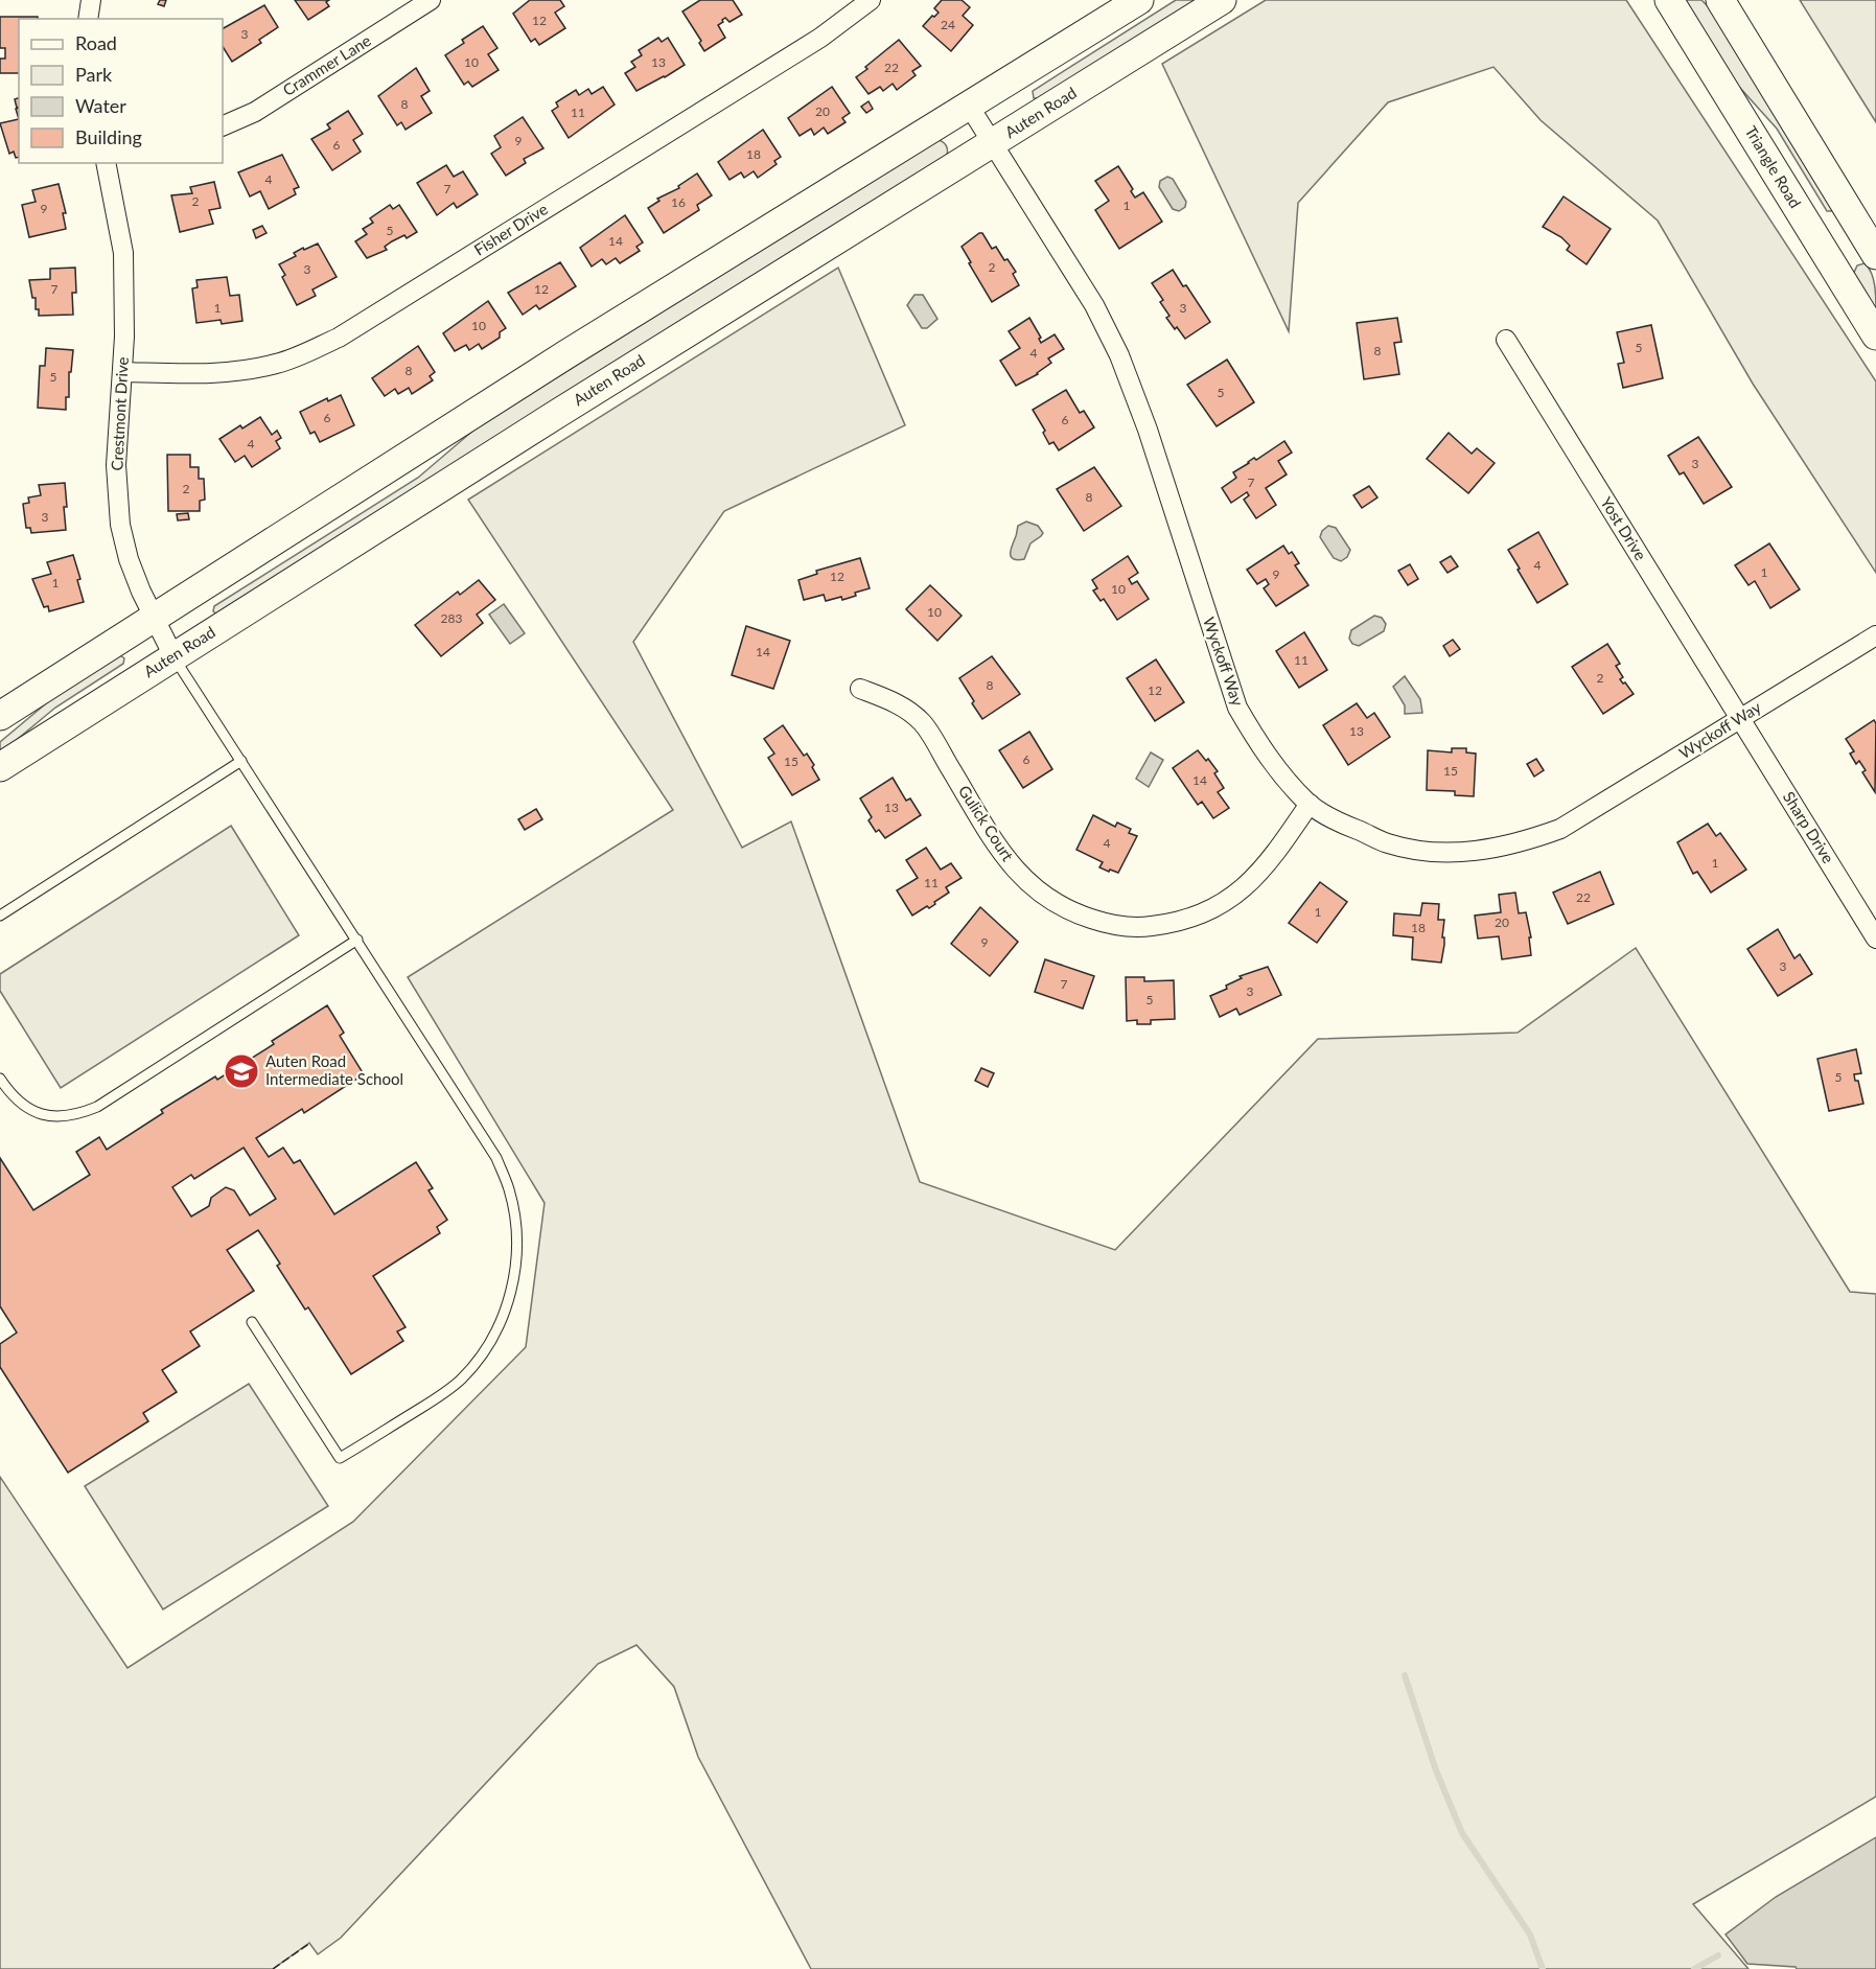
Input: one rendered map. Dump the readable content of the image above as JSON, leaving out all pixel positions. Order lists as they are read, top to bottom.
{
  "streets": {
    "street": [
      "Crammer Lane",
      "Auten Road",
      "Triangle Road",
      "Fisher Drive",
      "Crestmont Drive",
      "Yost Drive",
      "Wyckoff Way",
      "Gulick Court",
      "Sharp Drive"
    ]
  },
  "crossings": [
    ["Auten Road", "Crestmont Drive"],
    ["Auten Road", "Wyckoff Way"],
    ["Fisher Drive", "Crestmont Drive"],
    ["Yost Drive", "Wyckoff Way"],
    ["Yost Drive", "Sharp Drive"],
    ["Wyckoff Way", "Gulick Court"],
    ["Wyckoff Way", "Sharp Drive"]
  ],
  "places": {
    "school or university": ["Auten Road Intermediate School"]
  },
  "house_numbers": [
    "12",
    "24",
    "3",
    "10",
    "13",
    "22",
    "8",
    "20",
    "11",
    "9",
    "6",
    "18",
    "4",
    "7",
    "2",
    "16",
    "1",
    "9",
    "5",
    "14",
    "2",
    "3",
    "7",
    "12",
    "1",
    "3",
    "10",
    "5",
    "8",
    "4",
    "8",
    "5",
    "5",
    "6",
    "6",
    "4",
    "3",
    "7",
    "2",
    "8",
    "3",
    "4",
    "1",
    "9",
    "12",
    "1",
    "10",
    "10",
    "283",
    "14",
    "11",
    "2",
    "8",
    "12",
    "13",
    "6",
    "15",
    "15",
    "14",
    "13",
    "4",
    "1",
    "11",
    "22",
    "1",
    "20",
    "18",
    "9",
    "3",
    "7",
    "3",
    "5",
    "5"
  ],
  "legend": [
    "Road",
    "Park",
    "Water",
    "Building"
  ]
}
